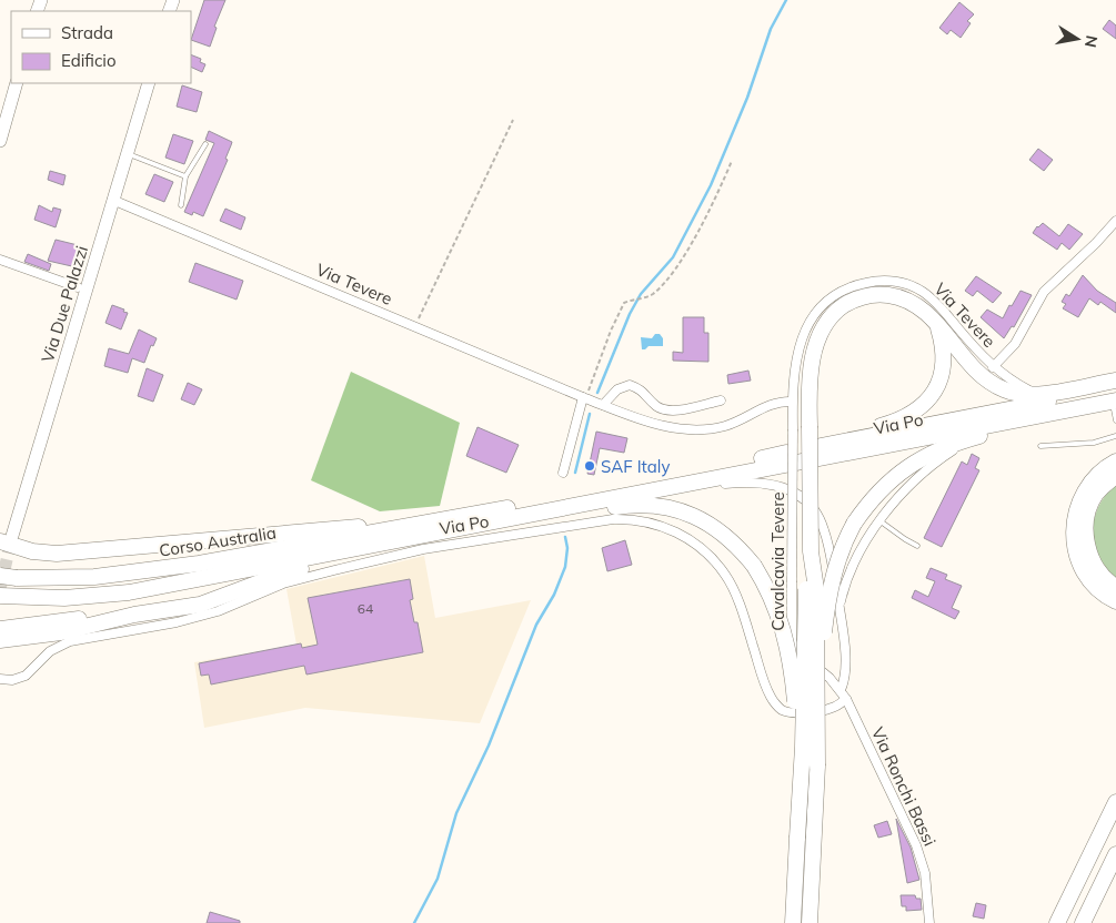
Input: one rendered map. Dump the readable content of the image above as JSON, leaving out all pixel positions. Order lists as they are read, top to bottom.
{
  "streets": {
    "highway": ["Via Po", "Corso Australia"],
    "street": [
      "Via Tevere",
      "Via Due Palazzi",
      "Cavalcavia Tevere",
      "Via Ronchi Bassi"
    ]
  },
  "crossings": [
    ["Via Tevere", "Via Due Palazzi"],
    ["Via Tevere", "Cavalcavia Tevere"],
    ["Via Po", "Corso Australia"],
    ["Via Po", "Cavalcavia Tevere"],
    ["Via Po", "Via Ronchi Bassi"],
    ["Cavalcavia Tevere", "Via Ronchi Bassi"]
  ],
  "places": ["SAF Italy"],
  "house_numbers": ["64"],
  "legend": ["Strada", "Edificio"],
  "north": "right"
}
